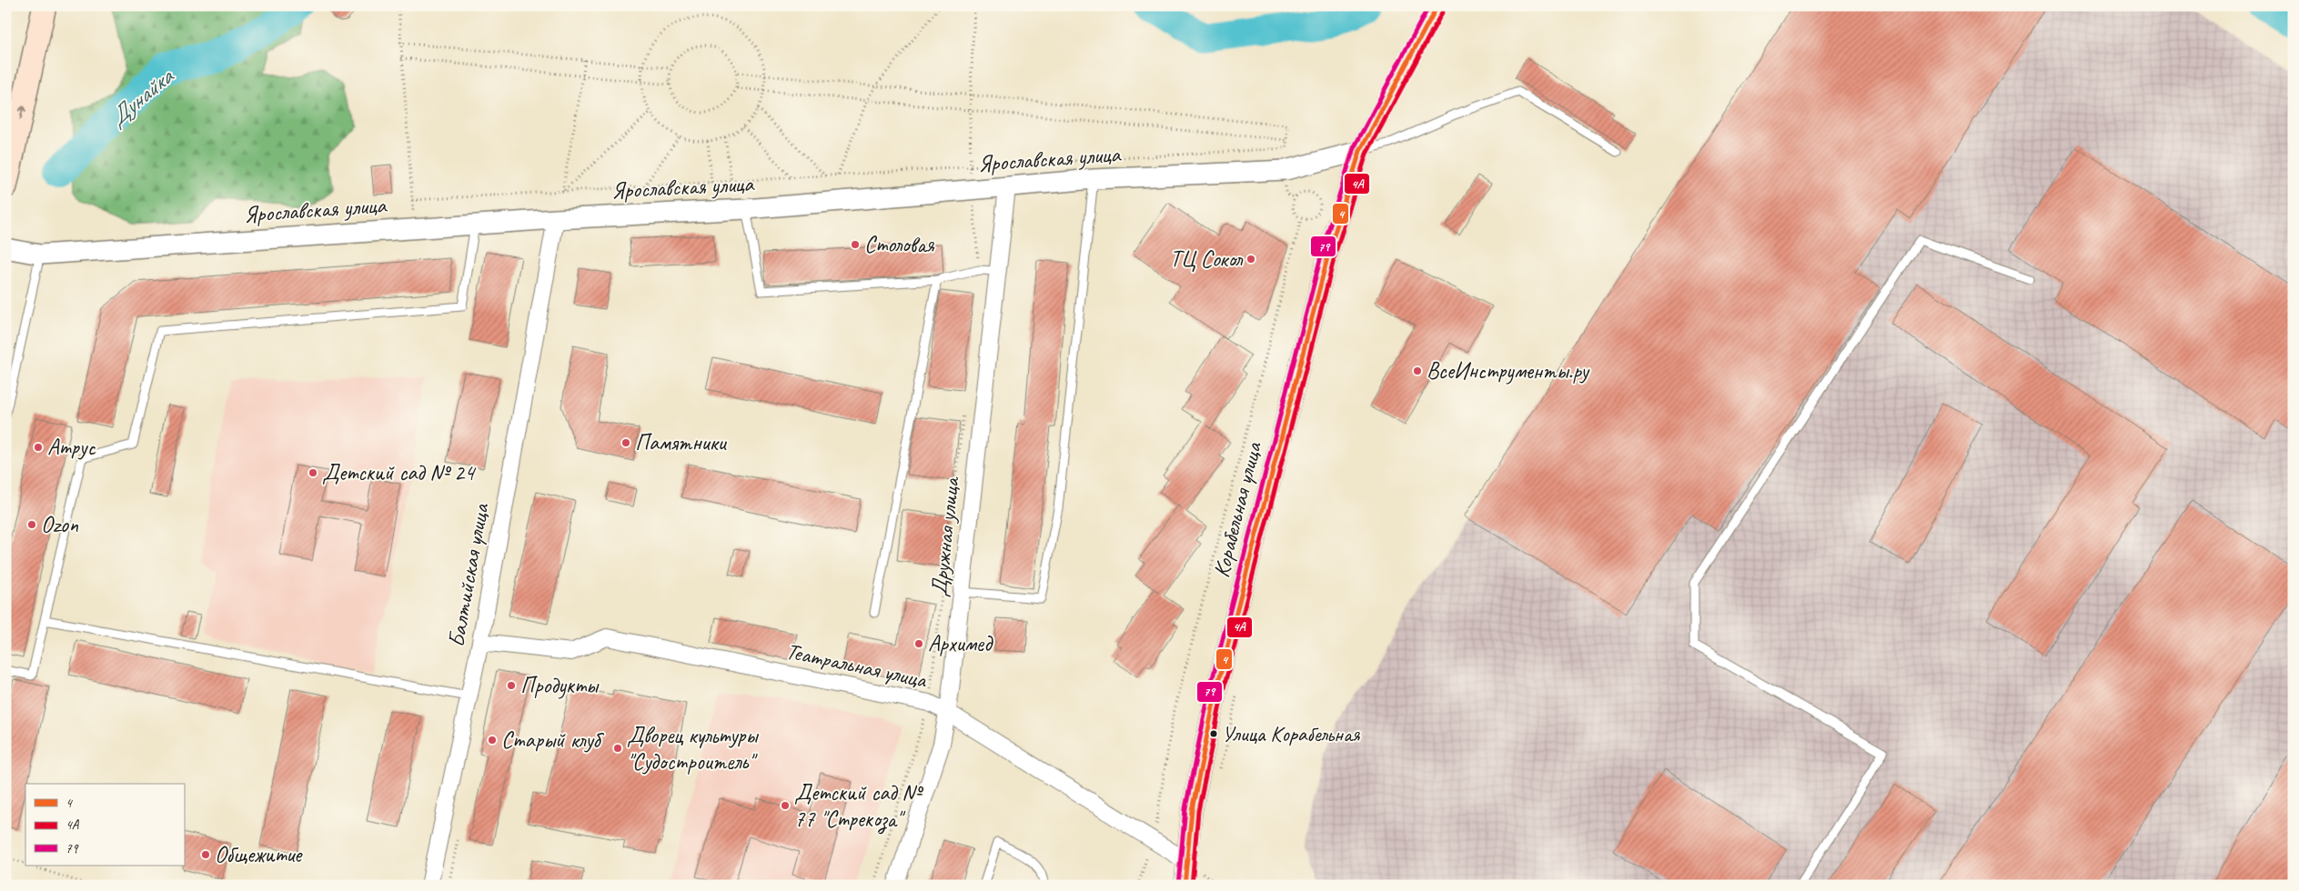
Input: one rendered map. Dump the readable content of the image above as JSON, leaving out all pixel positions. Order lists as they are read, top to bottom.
{
  "streets": {
    "street": [
      "Ярославская улица",
      "Корабельная улица",
      "Дружная улица",
      "Балтийская улица",
      "Театральная улица"
    ]
  },
  "crossings": [
    ["Ярославская улица", "Корабельная улица"],
    ["Ярославская улица", "Дружная улица"],
    ["Ярославская улица", "Балтийская улица"],
    ["Корабельная улица", "Театральная улица"],
    ["Дружная улица", "Театральная улица"],
    ["Балтийская улица", "Театральная улица"]
  ],
  "water": ["Дунайка"],
  "places": [
    "Столовая",
    "ТЦ Сокол",
    "ВсеИнструменты.ру",
    "Памятники",
    "Атрус",
    "Детский сад № 24",
    "Ozon",
    "Архимед",
    "Продукты",
    "Улица Корабельная",
    "Старый клуб",
    "Дворец культуры \"Судостроитель\"",
    "Детский сад № 77 \"Стрекоза\"",
    "Общежитие"
  ],
  "lines": ["transit line 4", "transit line 79", "transit line 4А"],
  "legend": ["4", "4А", "79"]
}
